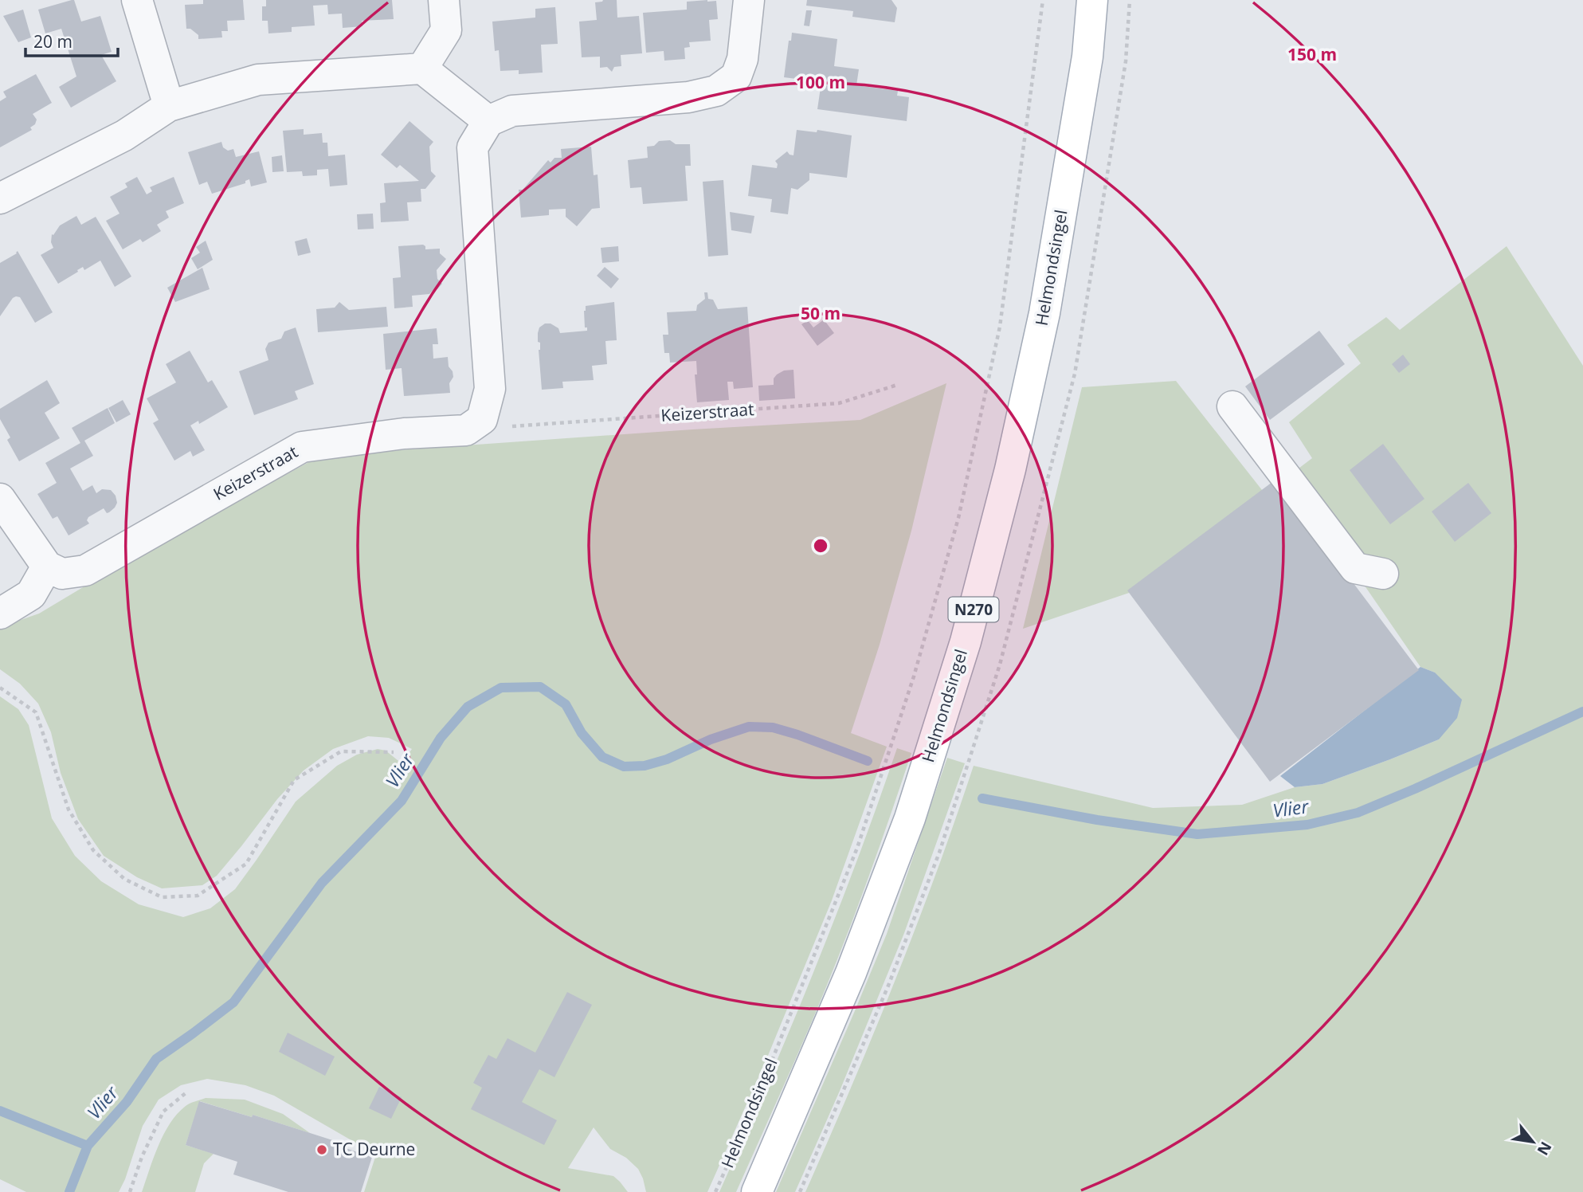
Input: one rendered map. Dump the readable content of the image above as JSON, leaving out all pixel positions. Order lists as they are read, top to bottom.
{
  "streets": {
    "main road": ["Helmondsingel", "N270"],
    "street": ["Keizerstraat"]
  },
  "water": ["Vlier"],
  "places": ["TC Deurne"],
  "scale_bar": "20 m",
  "north": "bottom right",
  "rings": ["150 m", "100 m", "50 m"]
}
